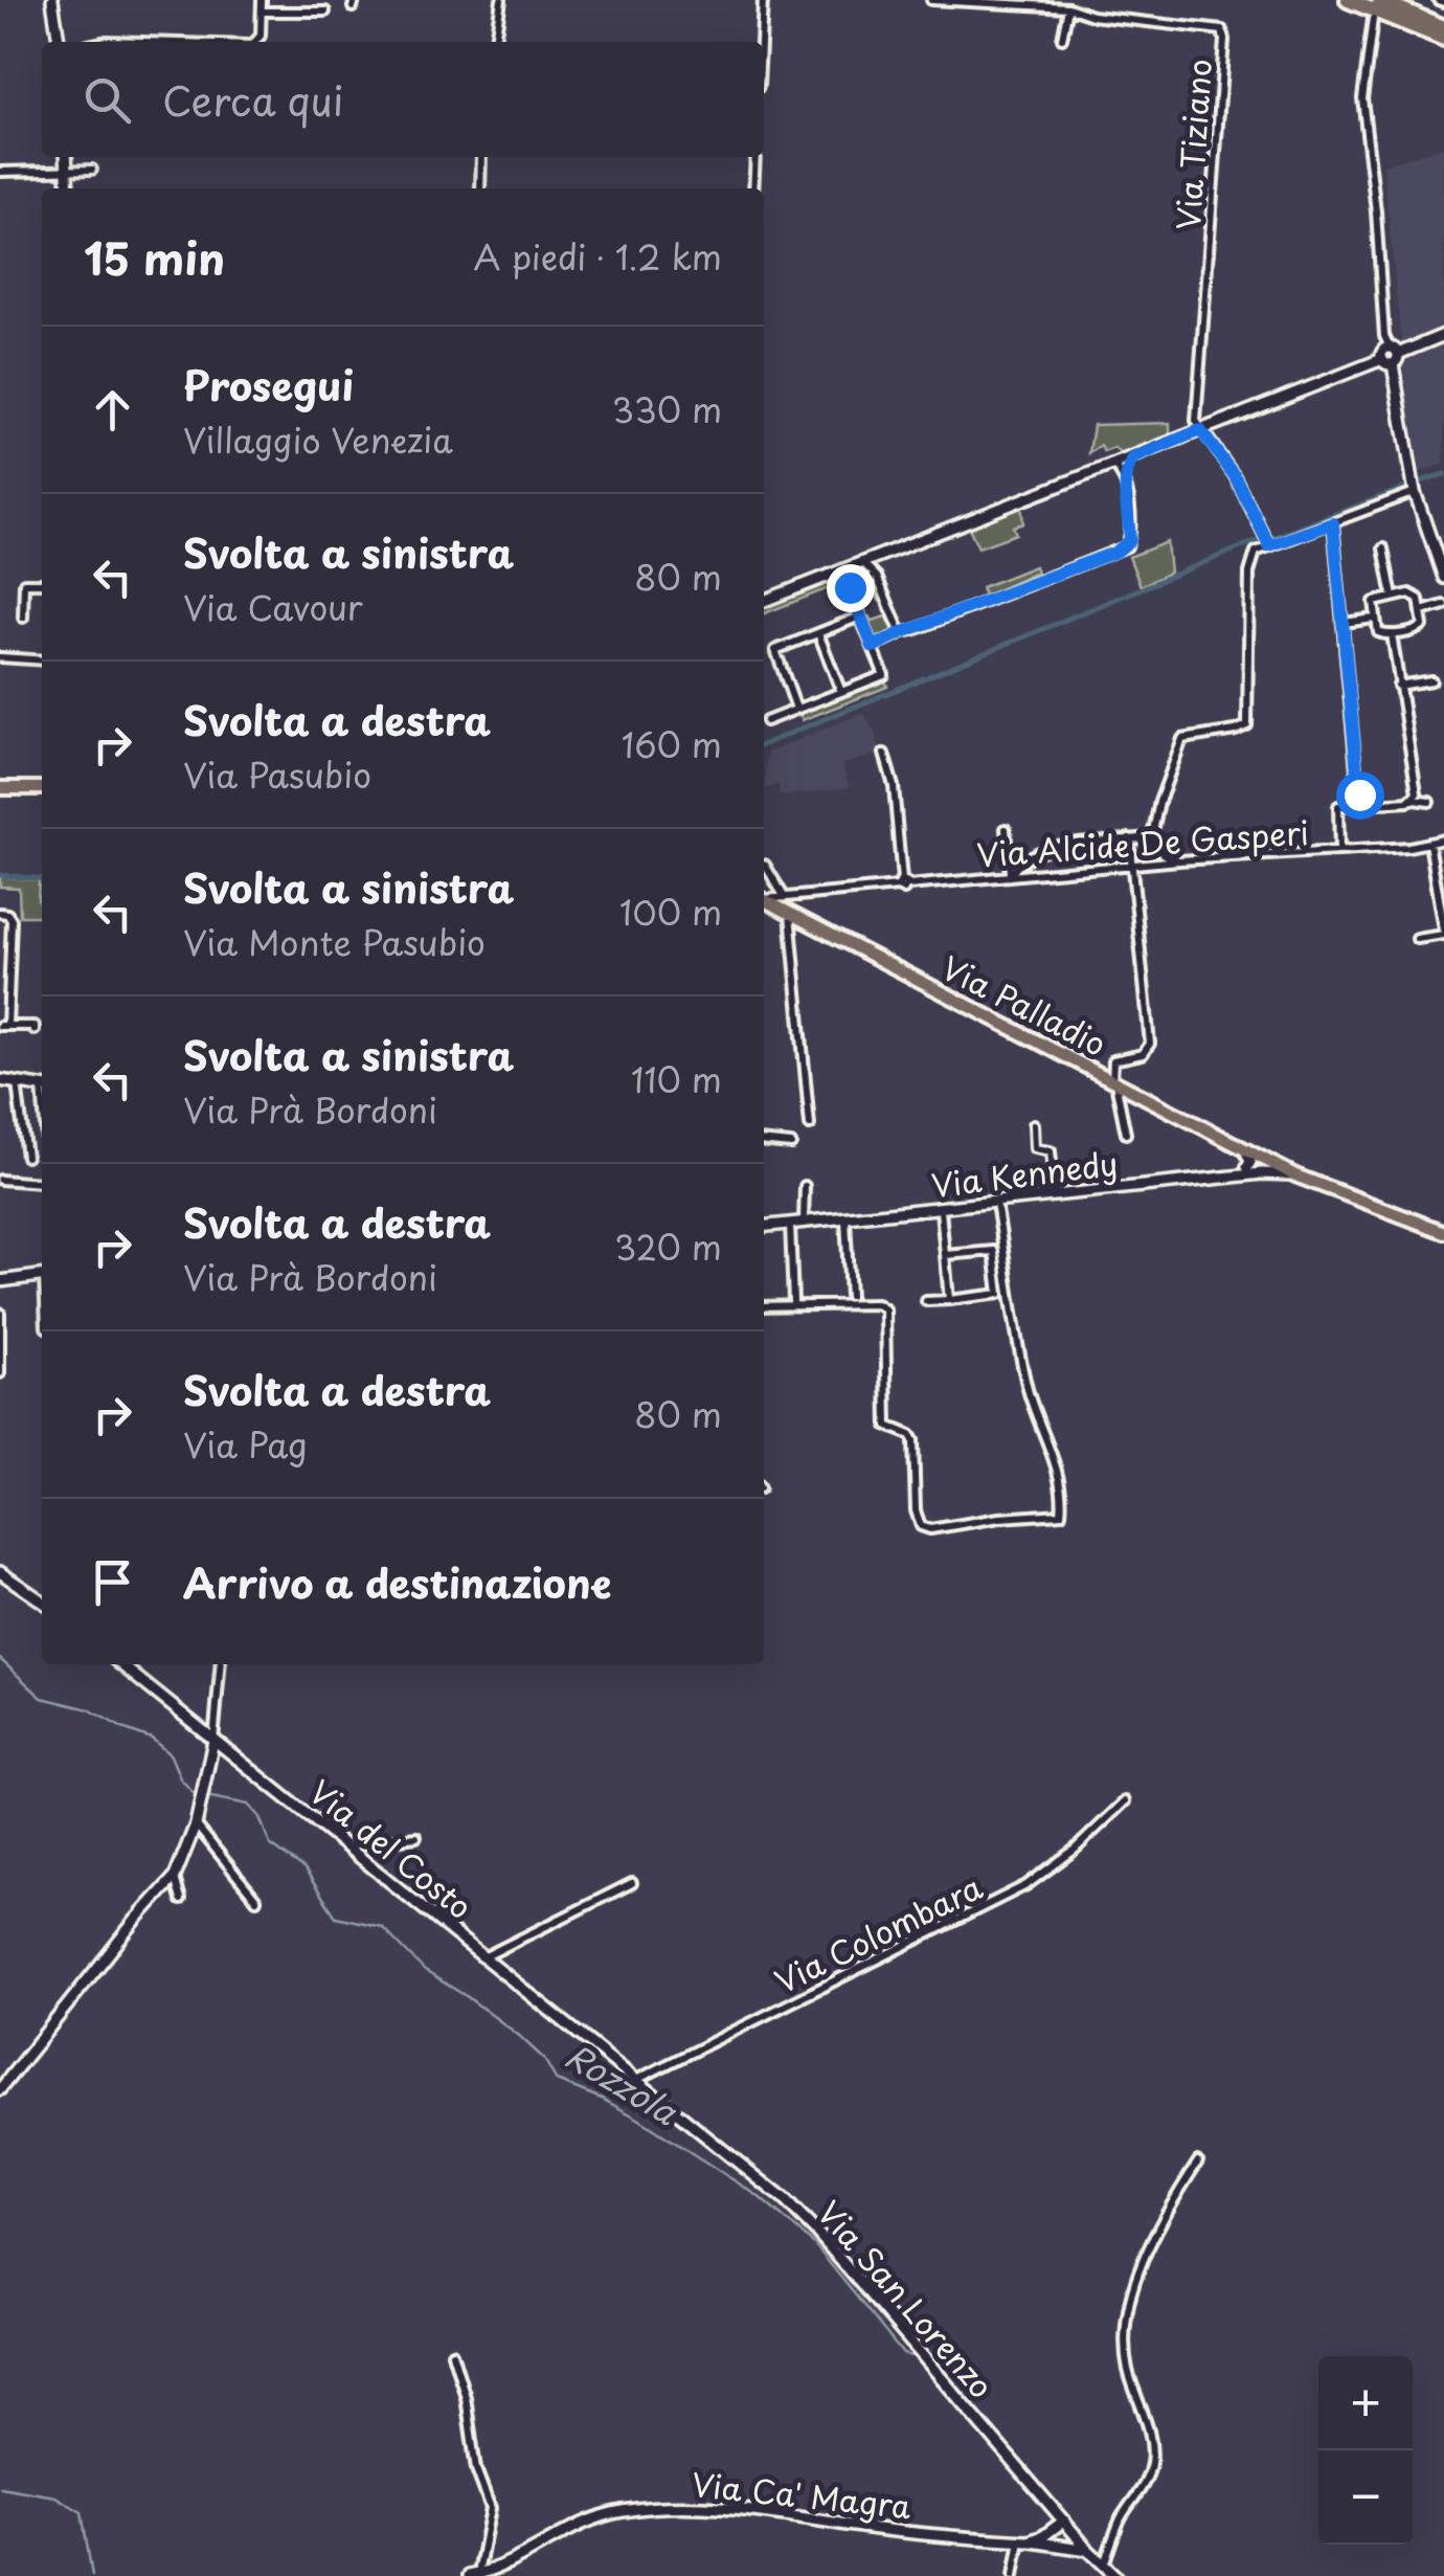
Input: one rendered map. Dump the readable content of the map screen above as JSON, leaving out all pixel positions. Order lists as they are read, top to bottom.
{
  "streets": {
    "main road": [
      "Via Palladio",
      "Via Kennedy",
      "Via del Costo",
      "Via San Lorenzo",
      "Via Ca' Magra"
    ],
    "street": ["Via Tiziano", "Via Alcide De Gasperi", "Via Colombara"]
  },
  "crossings": [
    ["Via Palladio", "Via Kennedy"],
    ["Via del Costo", "Via Colombara"],
    ["Via del Costo", "Via San Lorenzo"],
    ["Via Colombara", "Via San Lorenzo"],
    ["Via San Lorenzo", "Via Ca' Magra"]
  ],
  "water": ["Rozzola"],
  "page": {
    "search": "Cerca qui",
    "heading": ["15 min", "A piedi · 1.2 km"],
    "list": [
      ["Prosegui", "Villaggio Venezia", "330 m"],
      ["Svolta a sinistra", "Via Cavour", "80 m"],
      ["Svolta a destra", "Via Pasubio", "160 m"],
      ["Svolta a sinistra", "Via Monte Pasubio", "100 m"],
      ["Svolta a sinistra", "Via Prà Bordoni", "110 m"],
      ["Svolta a destra", "Via Prà Bordoni", "320 m"],
      ["Svolta a destra", "Via Pag", "80 m"],
      "Arrivo a destinazione"
    ],
    "map_buttons": ["+", "−"]
  }
}
